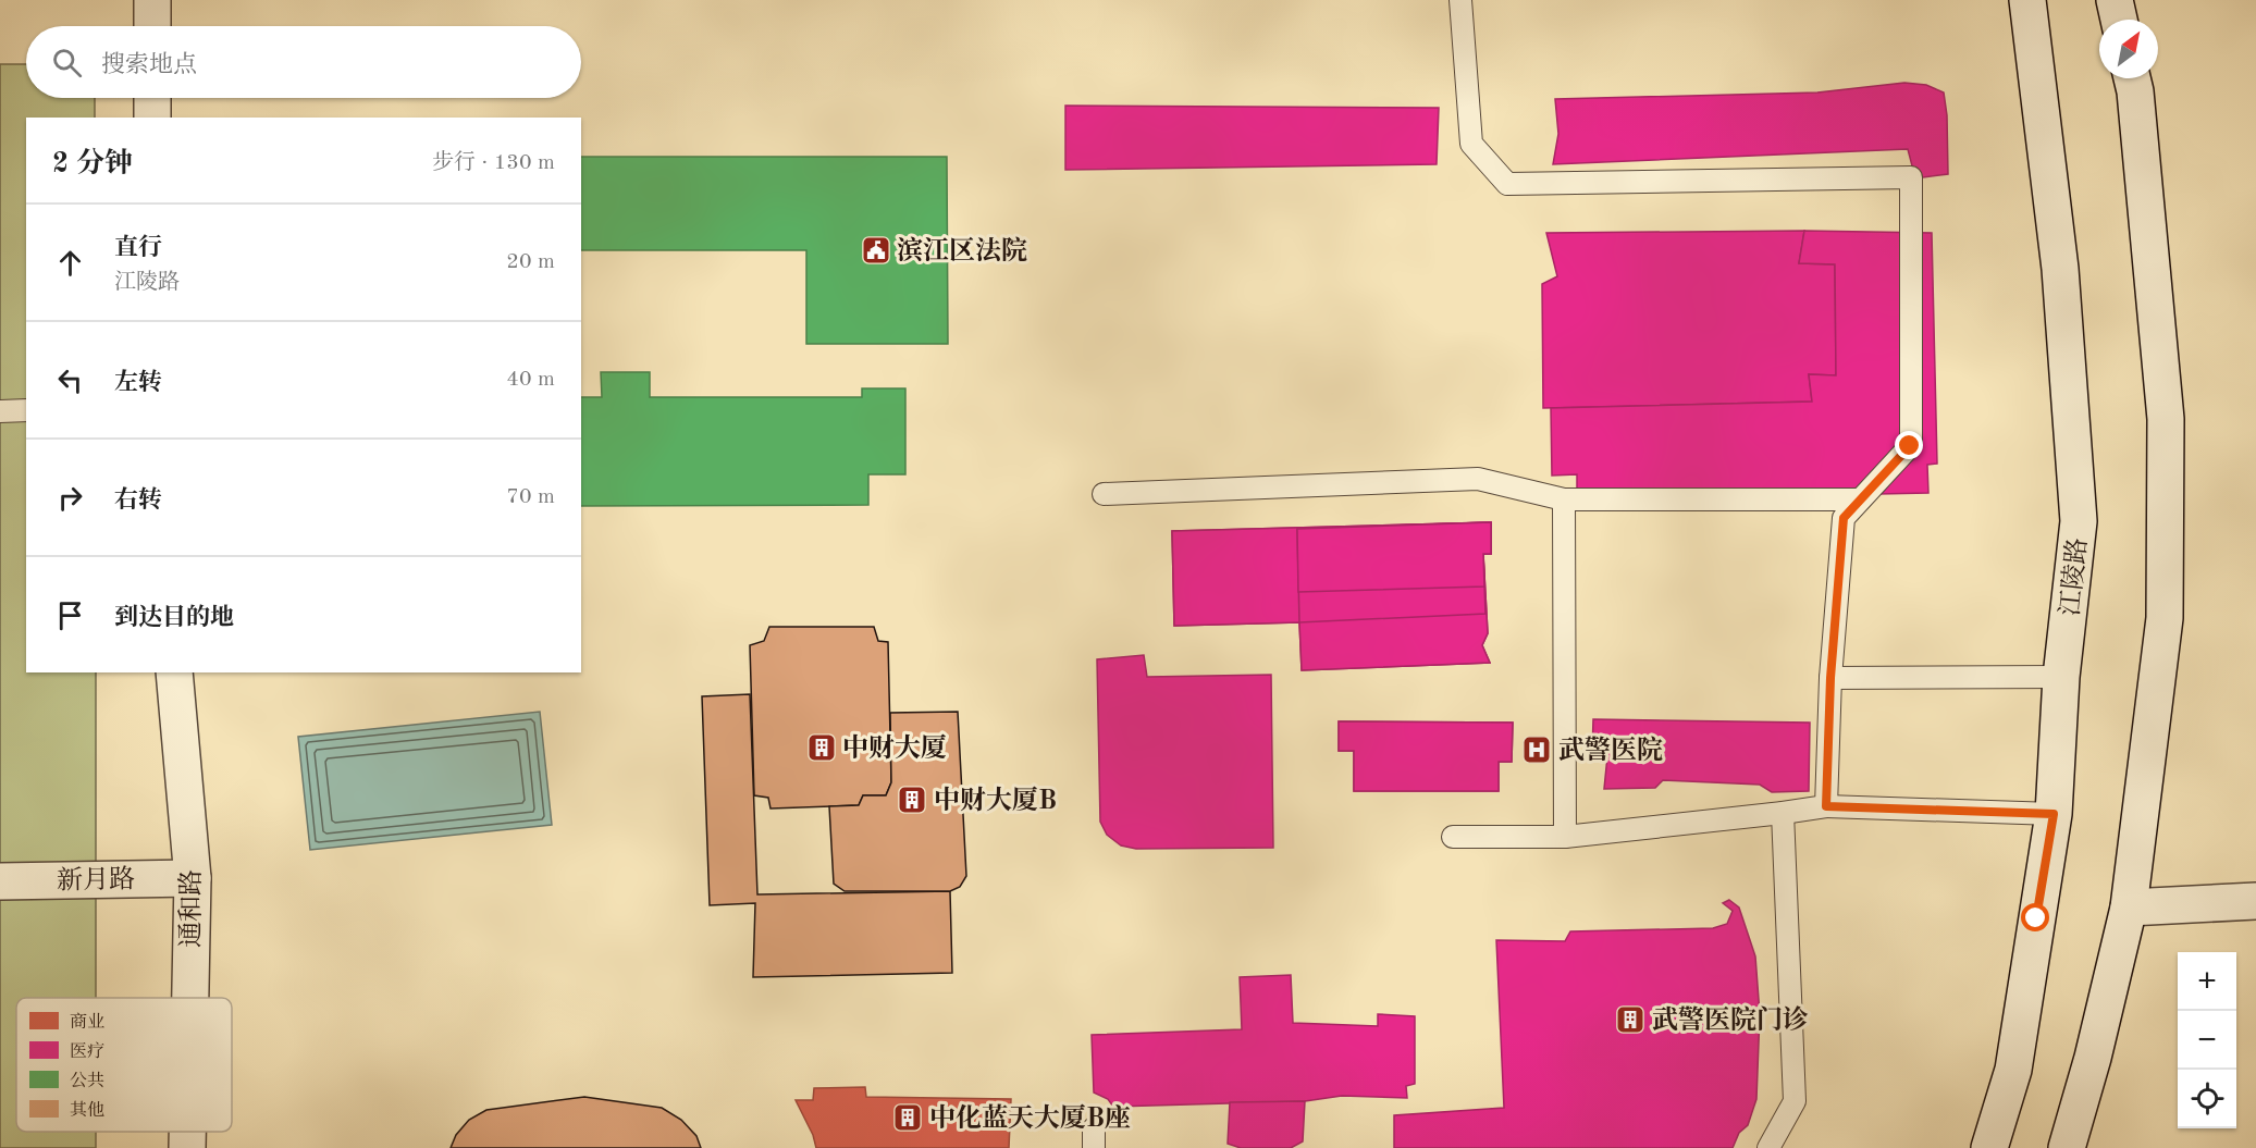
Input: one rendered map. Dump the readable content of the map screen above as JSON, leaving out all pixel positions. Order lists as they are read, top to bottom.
{
  "streets": {
    "main road": ["江陵路", "新月路", "通和路"]
  },
  "crossings": [
    ["新月路", "通和路"]
  ],
  "places": {
    "public building": ["滨江区法院"],
    "building": [
      "中财大厦",
      "中财大厦B",
      "武警医院门诊",
      "中化蓝天大厦B座"
    ],
    "hospital": ["武警医院"]
  },
  "legend": [
    "商业",
    "医疗",
    "公共",
    "其他"
  ],
  "north": "top right",
  "page": {
    "search": "搜索地点",
    "heading": ["2 分钟", "步行 · 130 m"],
    "list": [
      ["直行", "江陵路", "20 m"],
      ["左转", "40 m"],
      ["右转", "70 m"],
      "到达目的地"
    ],
    "map_buttons": ["+", "−"]
  }
}
